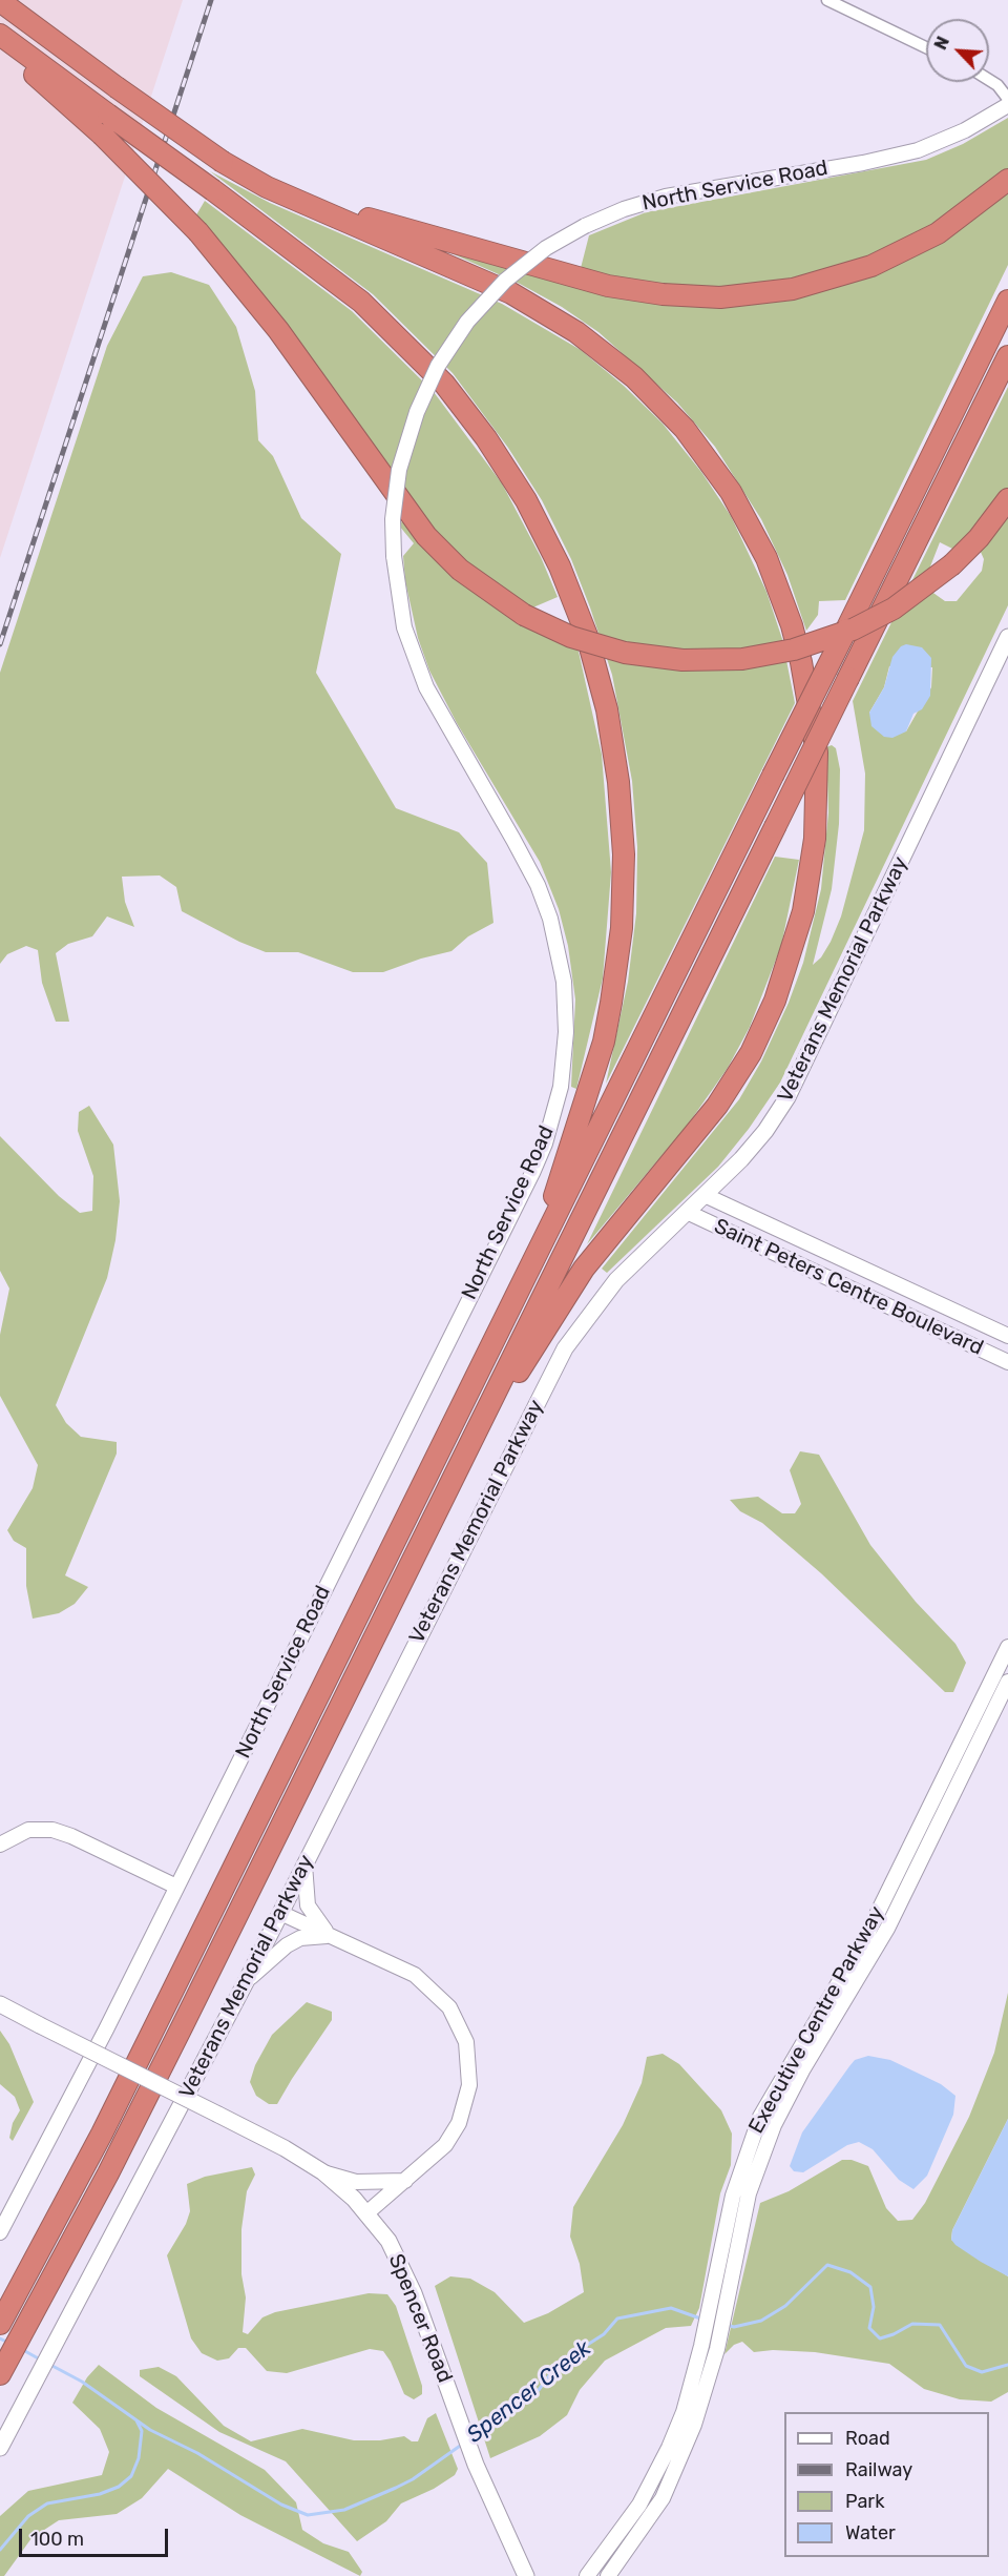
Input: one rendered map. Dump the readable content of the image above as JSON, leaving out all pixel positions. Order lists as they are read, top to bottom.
{
  "streets": {
    "main road": ["Veterans Memorial Parkway", "Spencer Road"],
    "street": ["North Service Road", "Saint Peters Centre Boulevard", "Executive Centre Parkway"]
  },
  "crossings": [
    ["Veterans Memorial Parkway", "Saint Peters Centre Boulevard"]
  ],
  "water": ["Spencer Creek"],
  "legend": [
    "Road",
    "Railway",
    "Park",
    "Water"
  ],
  "scale_bar": "100 m",
  "north": "top left"
}
